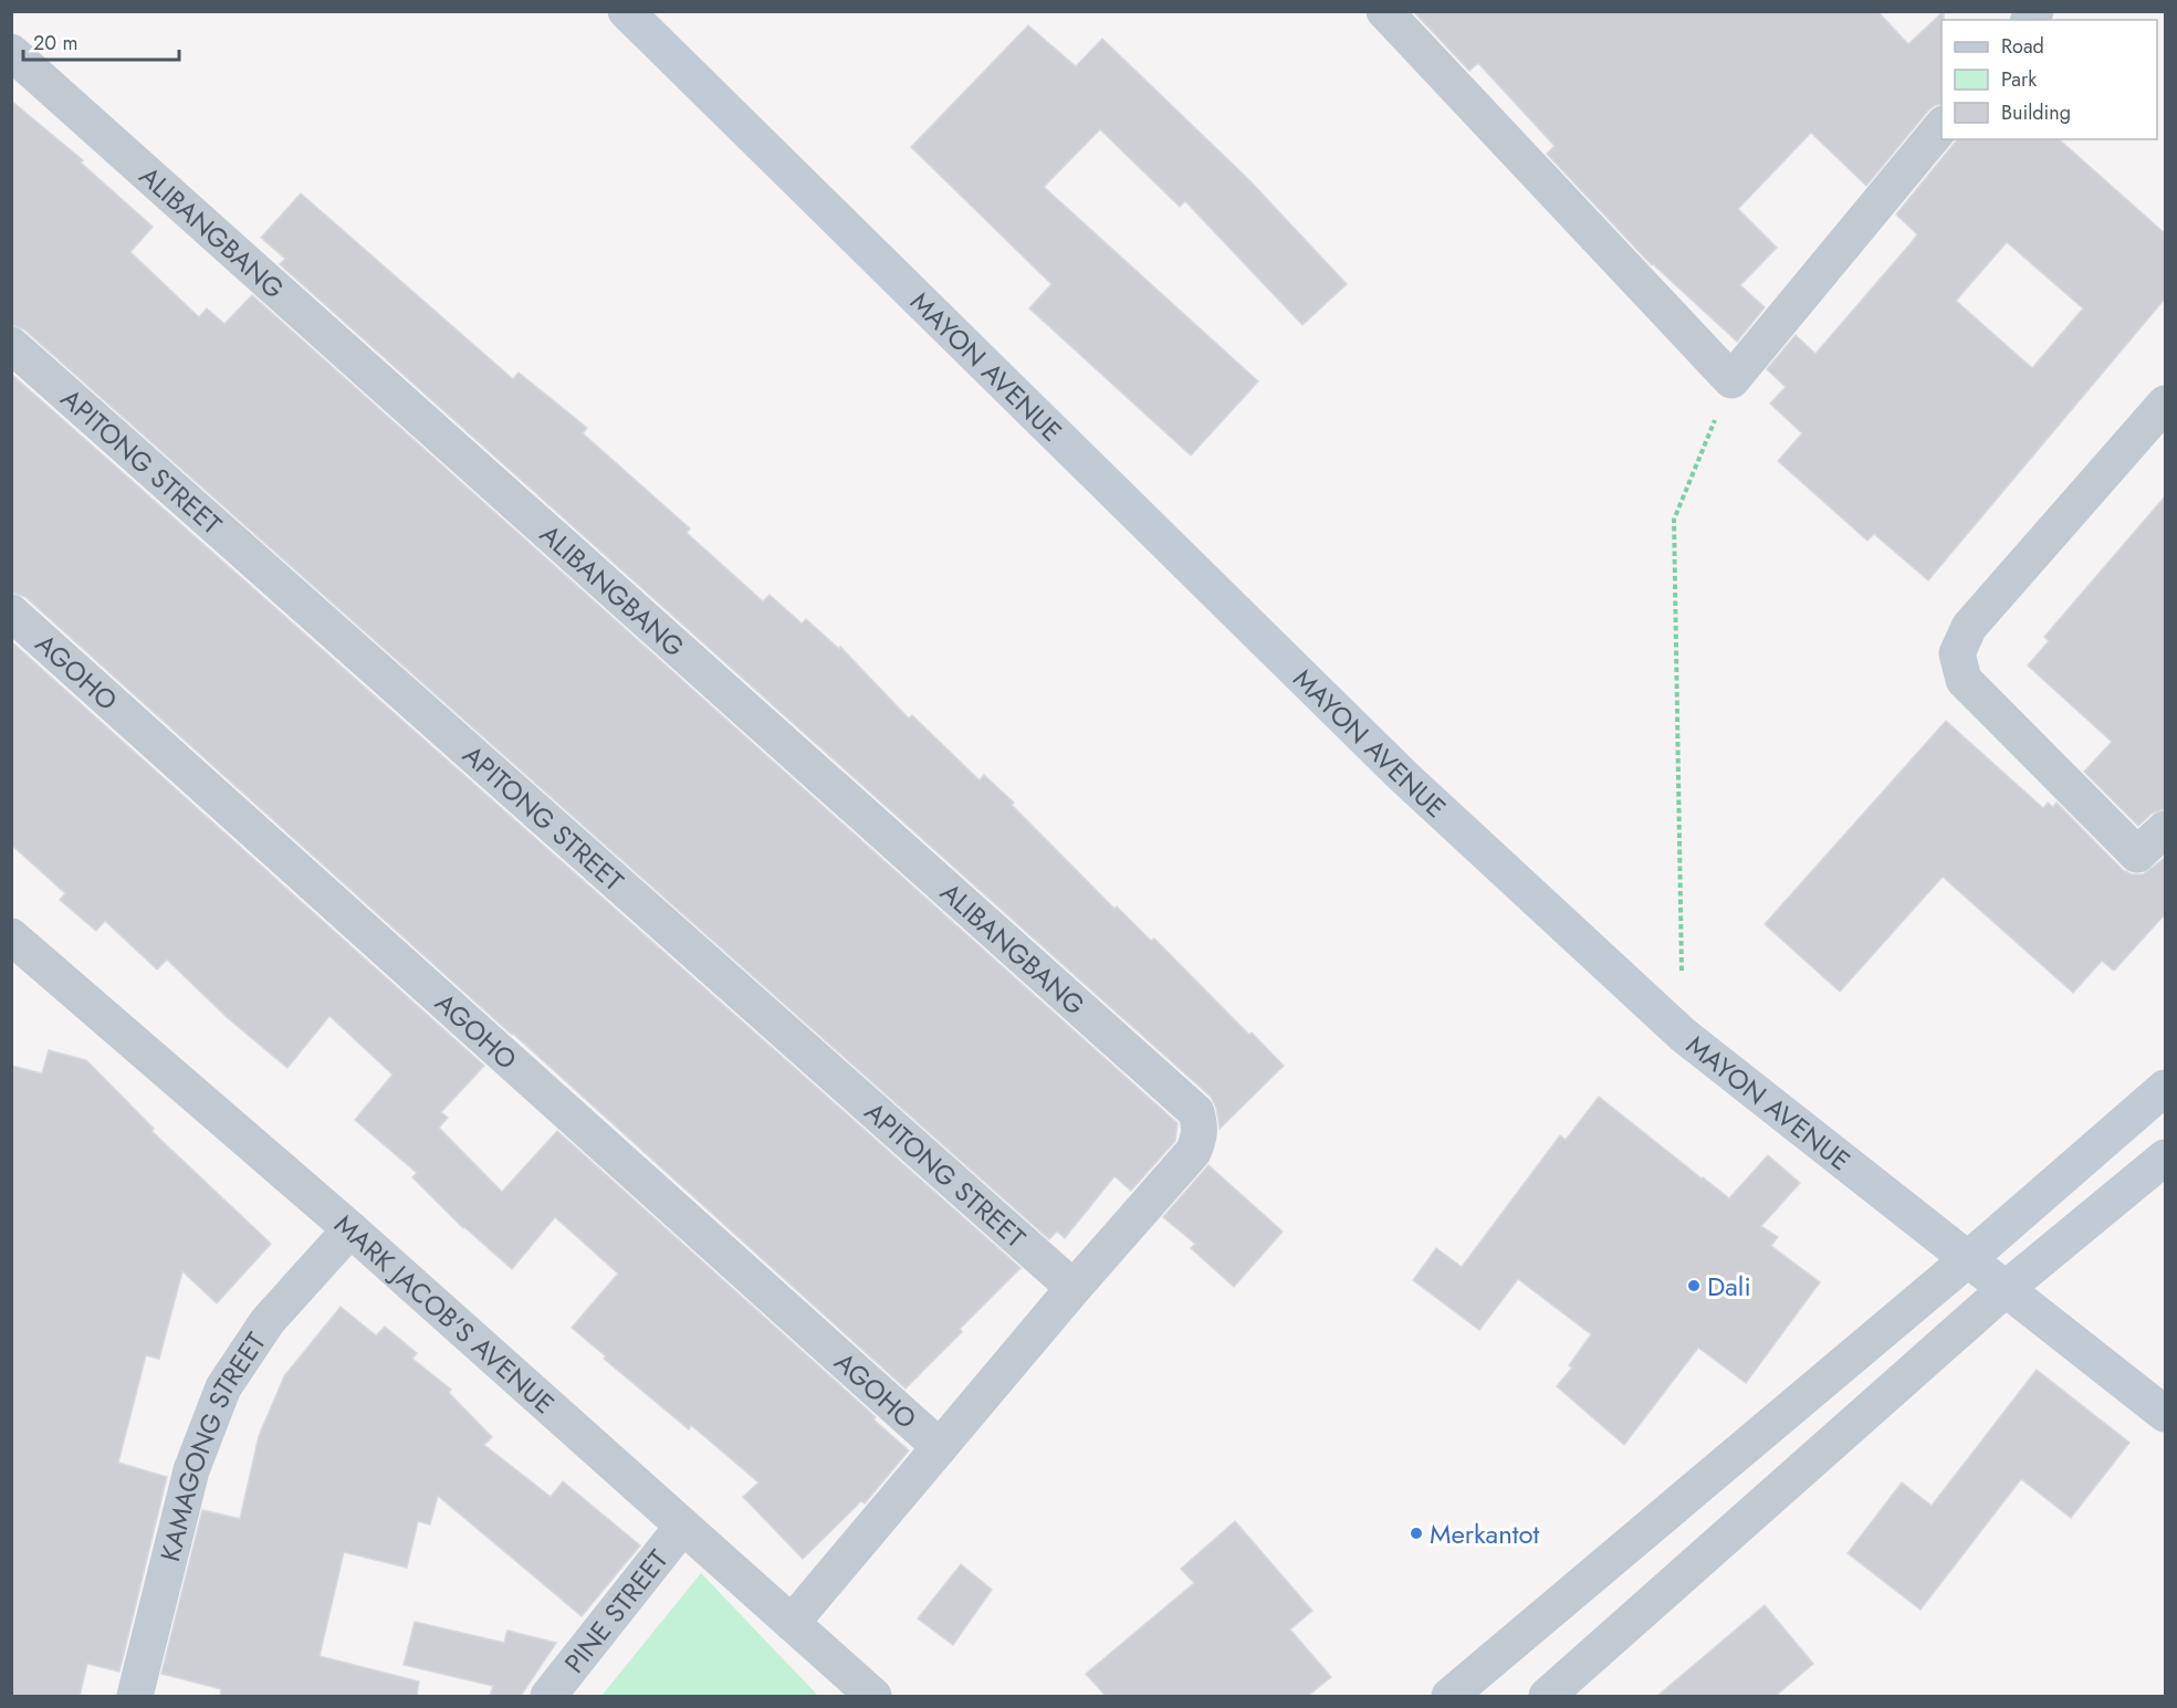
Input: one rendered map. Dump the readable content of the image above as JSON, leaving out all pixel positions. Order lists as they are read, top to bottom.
{
  "streets": {
    "main road": ["MAYON AVENUE"],
    "street": [
      "ALIBANGBANG",
      "APITONG STREET",
      "AGOHO",
      "MARK JACOB'S AVENUE",
      "KAMAGONG STREET",
      "PINE STREET"
    ]
  },
  "crossings": [
    ["ALIBANGBANG", "APITONG STREET"],
    ["MARK JACOB'S AVENUE", "KAMAGONG STREET"],
    ["MARK JACOB'S AVENUE", "PINE STREET"]
  ],
  "places": ["Dali", "Merkantot"],
  "legend": ["Road", "Park", "Building"],
  "scale_bar": "20 m"
}
